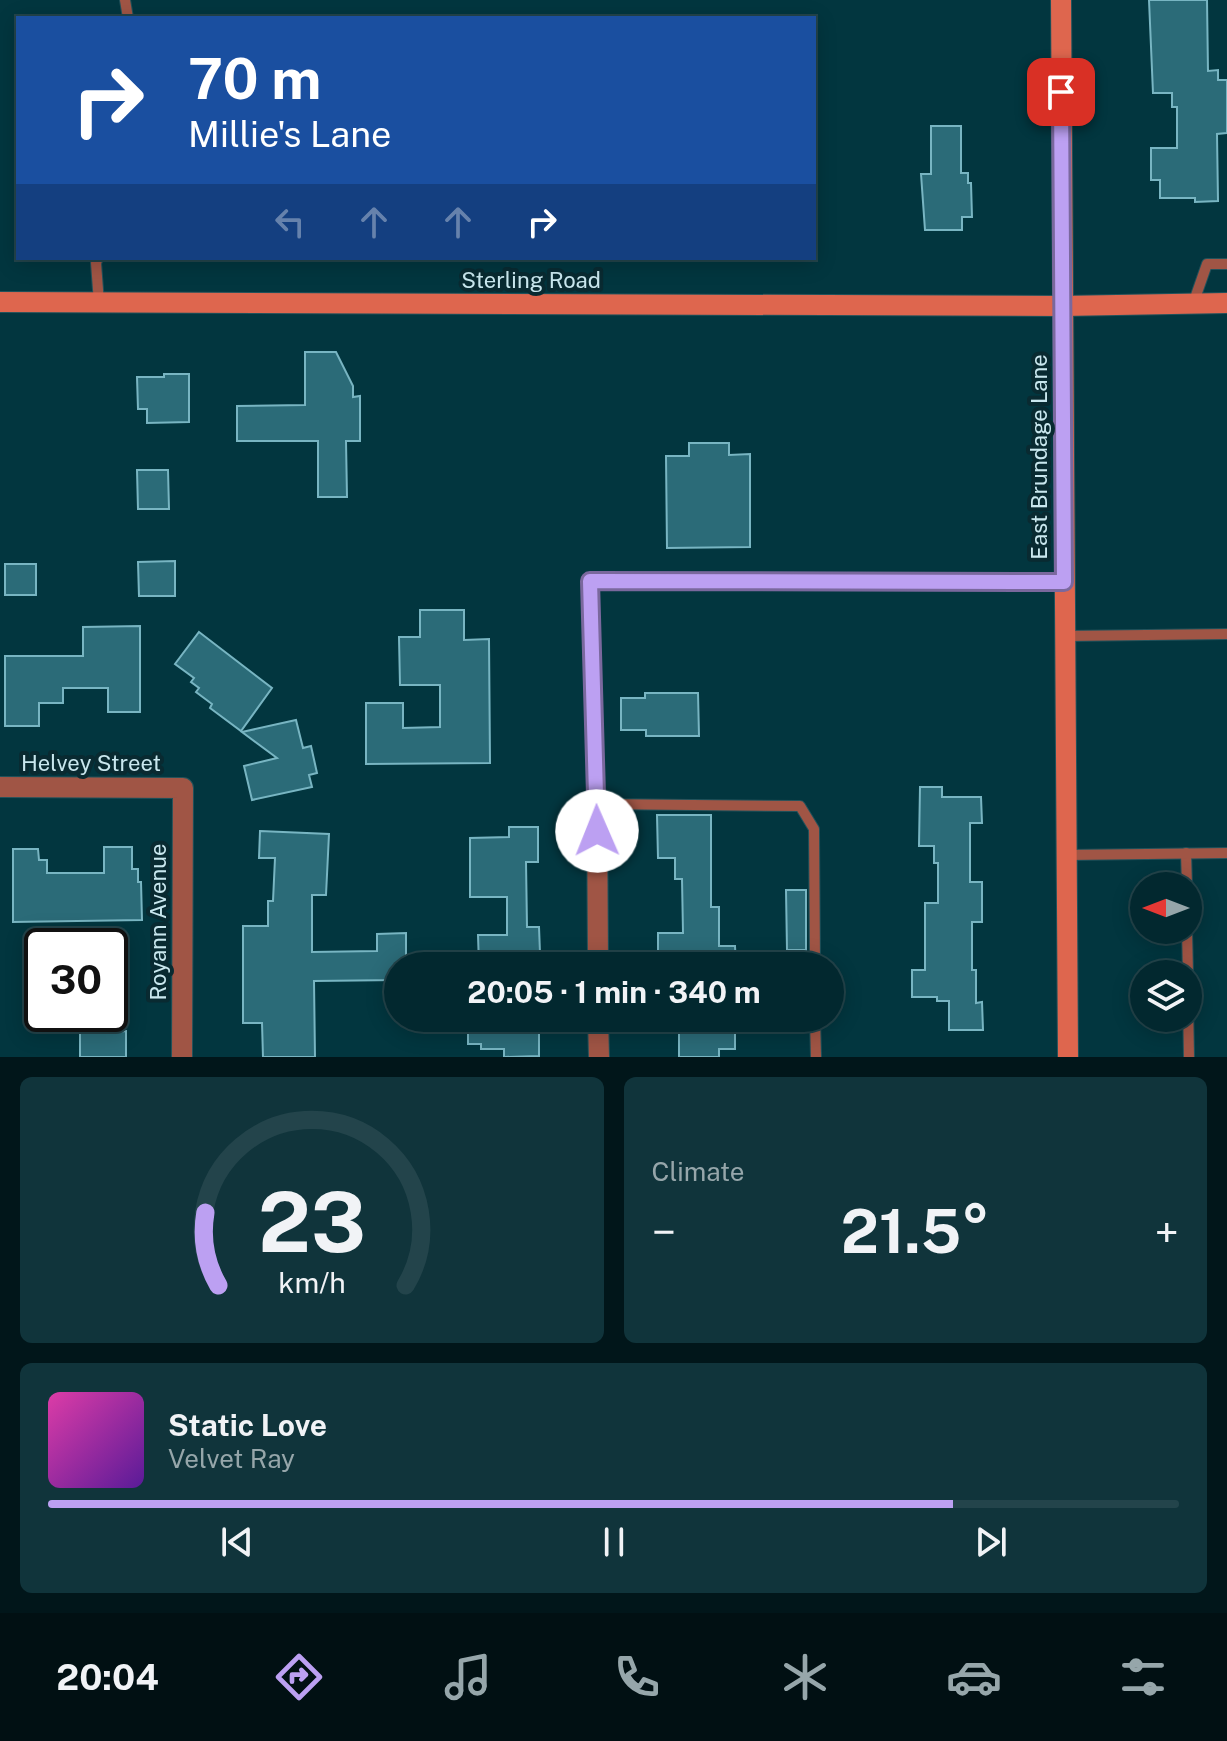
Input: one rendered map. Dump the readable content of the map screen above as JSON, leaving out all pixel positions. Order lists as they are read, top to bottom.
{
  "streets": {
    "street": [
      "Sterling Road",
      "East Brundage Lane",
      "Helvey Street",
      "Royann Avenue"
    ]
  },
  "crossings": [
    ["Sterling Road", "East Brundage Lane"],
    ["Helvey Street", "Royann Avenue"]
  ],
  "north": "left",
  "page": {
    "turn": ["70 m", "Millie's Lane"],
    "limit": "30",
    "trip": "20:05 · 1 min · 340 m",
    "tile": "Climate",
    "heat": ["−", "21.5°", "+"],
    "song": ["Static Love", "Velvet Ray"],
    "tabs": "20:04",
    "gauge": ["23", "km/h"]
  }
}
